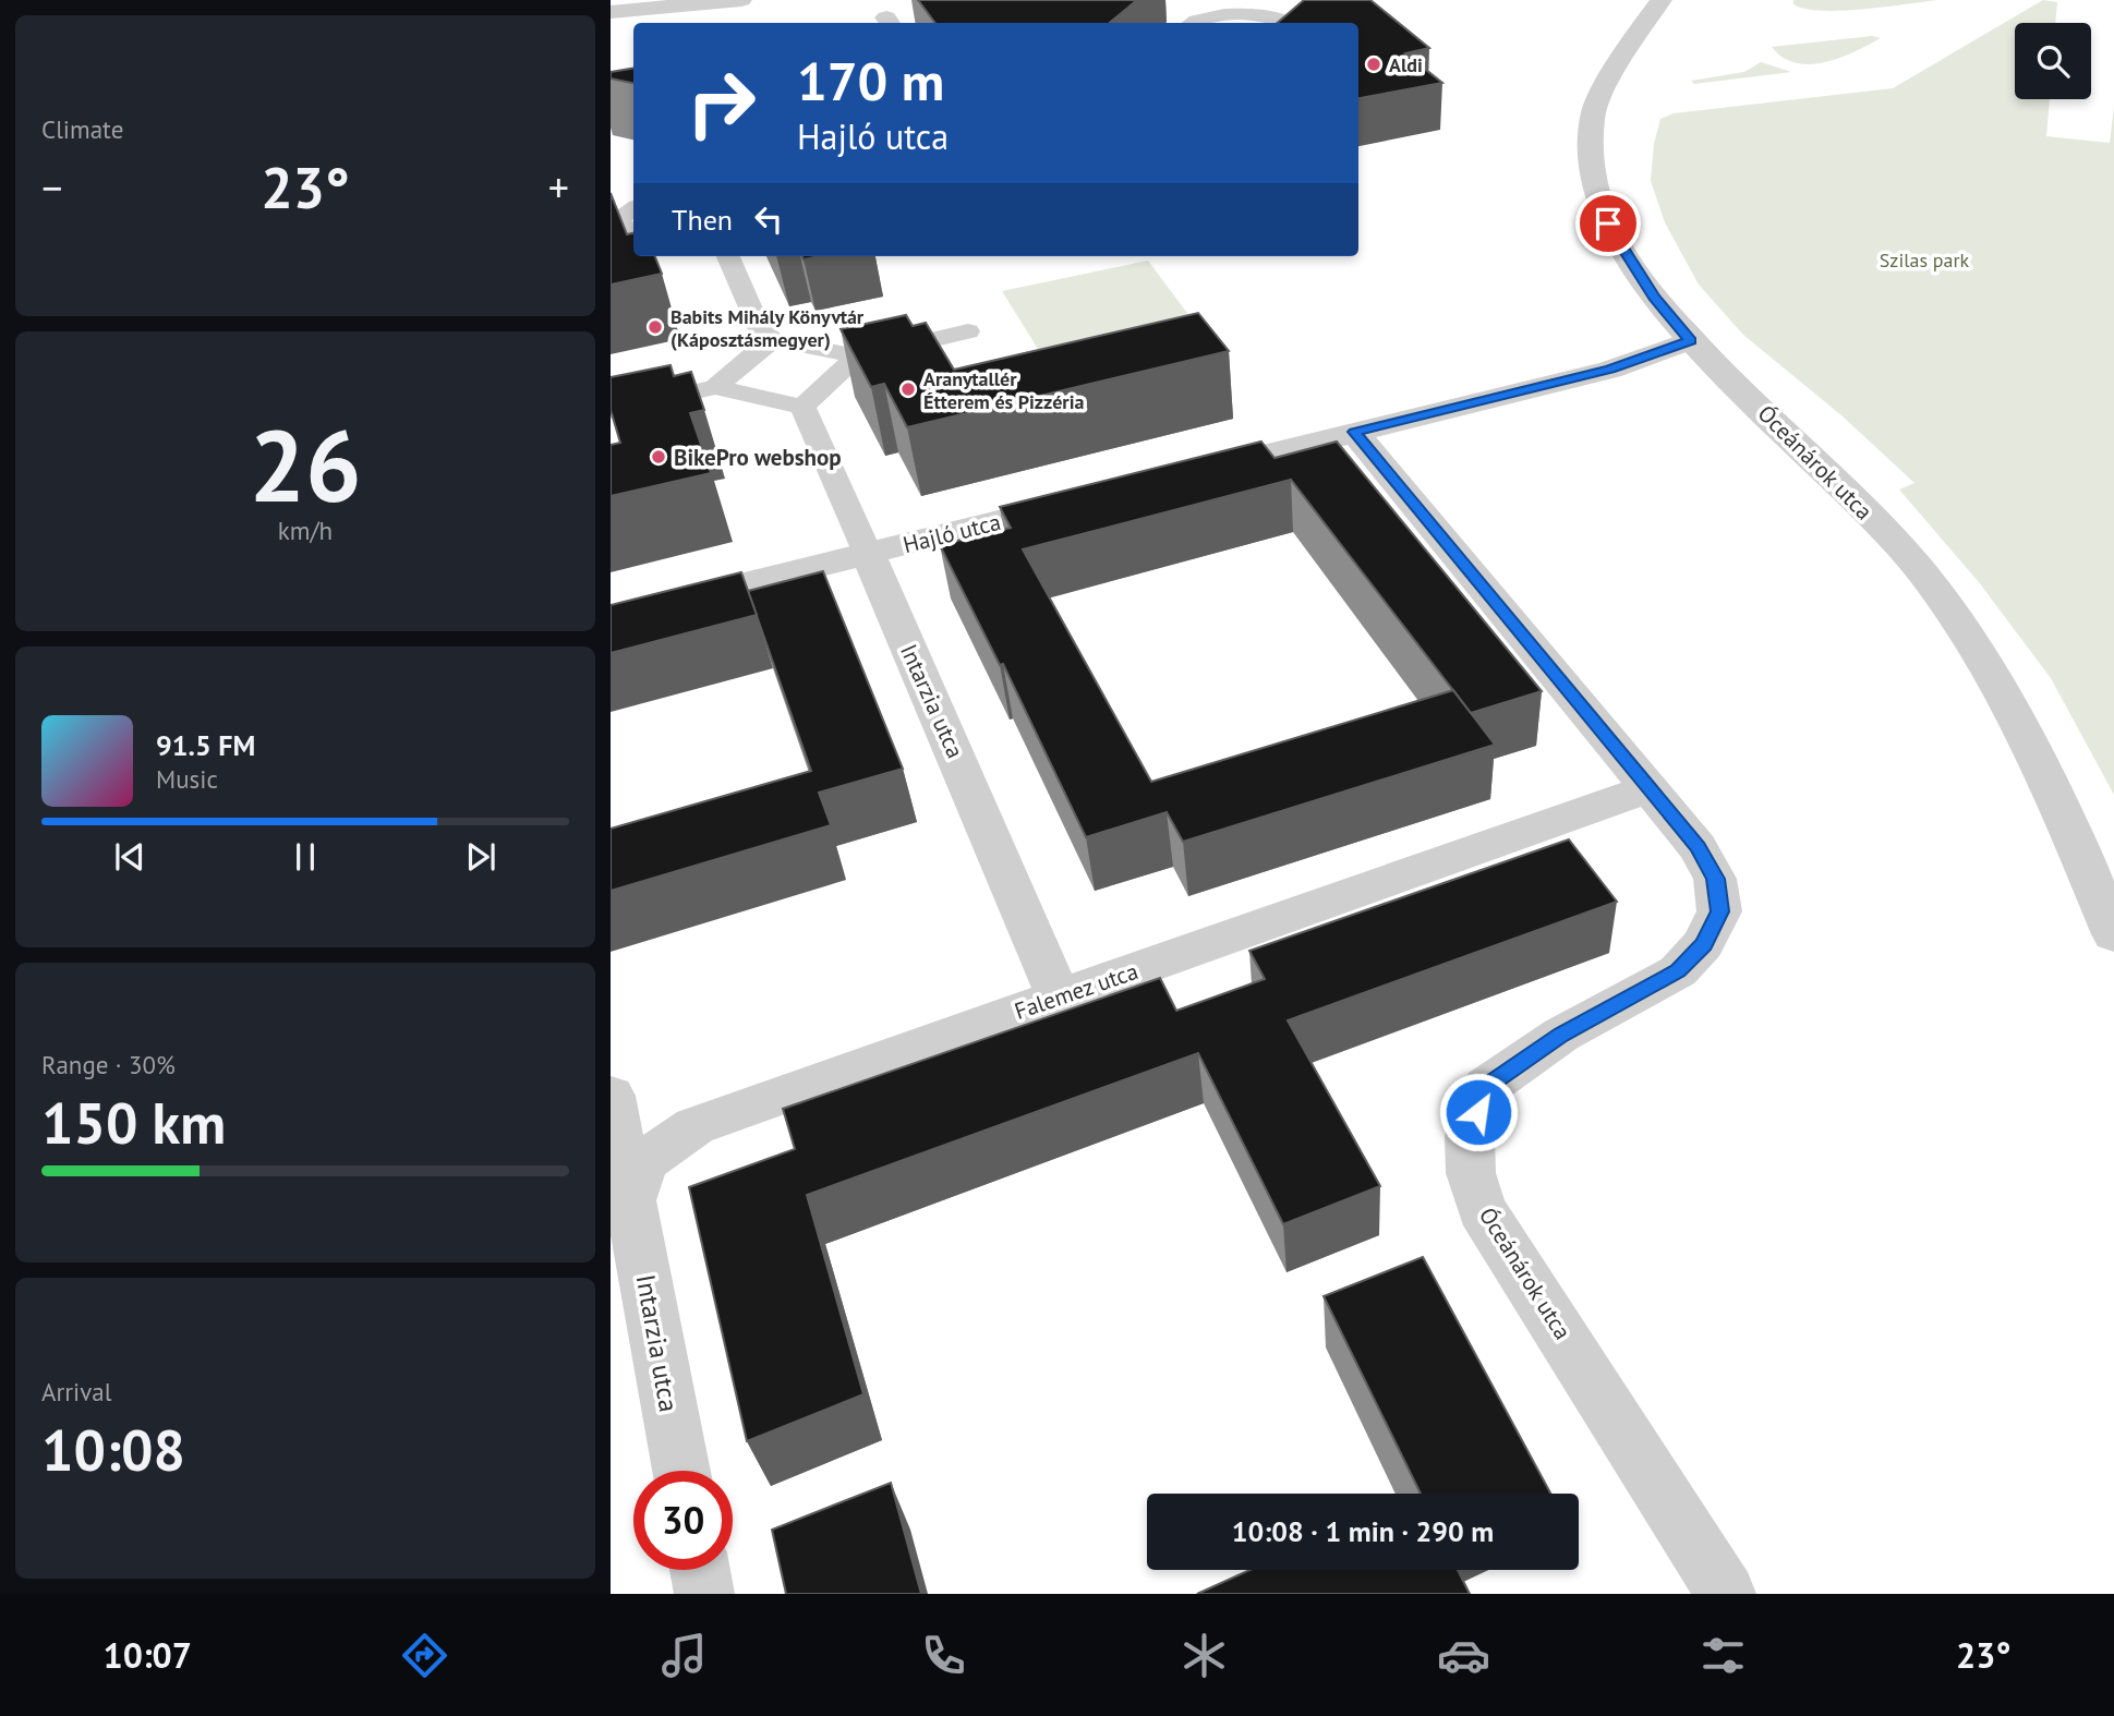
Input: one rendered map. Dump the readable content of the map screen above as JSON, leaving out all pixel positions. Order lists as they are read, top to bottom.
{
  "streets": {
    "street": [
      "Óceánárok utca",
      "Hajló utca",
      "Intarzia utca",
      "Falemez utca"
    ]
  },
  "crossings": [
    ["Óceánárok utca", "Falemez utca"],
    ["Hajló utca", "Intarzia utca"],
    ["Intarzia utca", "Falemez utca"]
  ],
  "parks": ["Szilas park"],
  "places": [
    "Aldi",
    "Babits Mihály Könyvtár (Káposztásmegyer)",
    "Aranytallér Étterem és Pizzéria",
    "BikePro webshop"
  ],
  "page": {
    "tile": [
      "Climate",
      ["26", "km/h"],
      ["Range · 30%", "150 km"],
      ["Arrival", "10:08"]
    ],
    "turn": ["170 m", "Hajló utca"],
    "heat": ["−", "23°", "+"],
    "then": "Then",
    "song": ["91.5 FM", "Music"],
    "limit": "30",
    "trip": "10:08 · 1 min · 290 m",
    "tabs": ["10:07", "23°"]
  }
}
